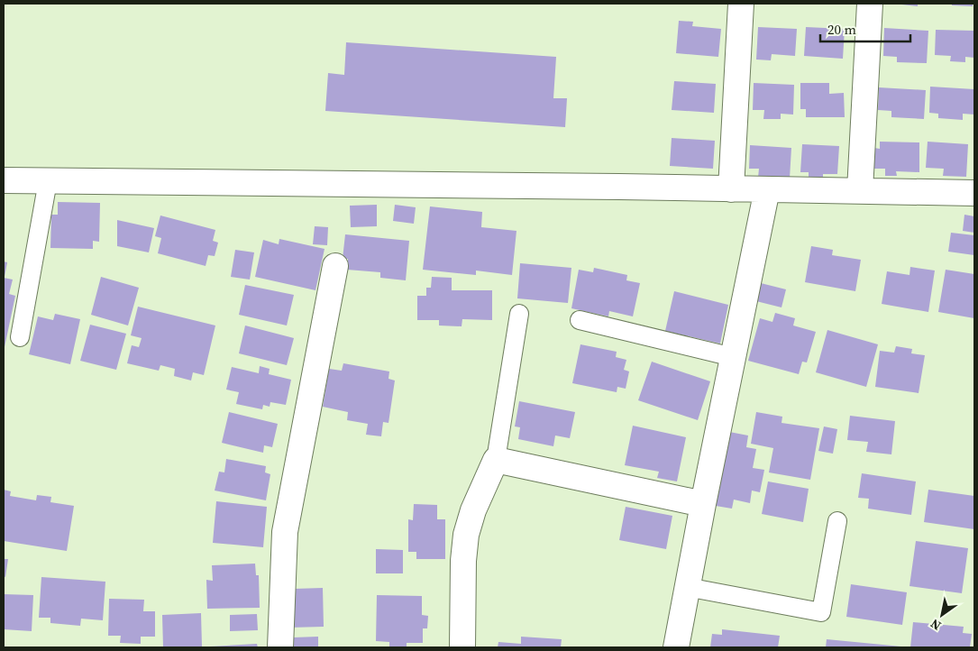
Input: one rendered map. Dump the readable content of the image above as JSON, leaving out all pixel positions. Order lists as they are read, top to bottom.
{
  "scale_bar": "20 m",
  "north": "bottom left"
}
